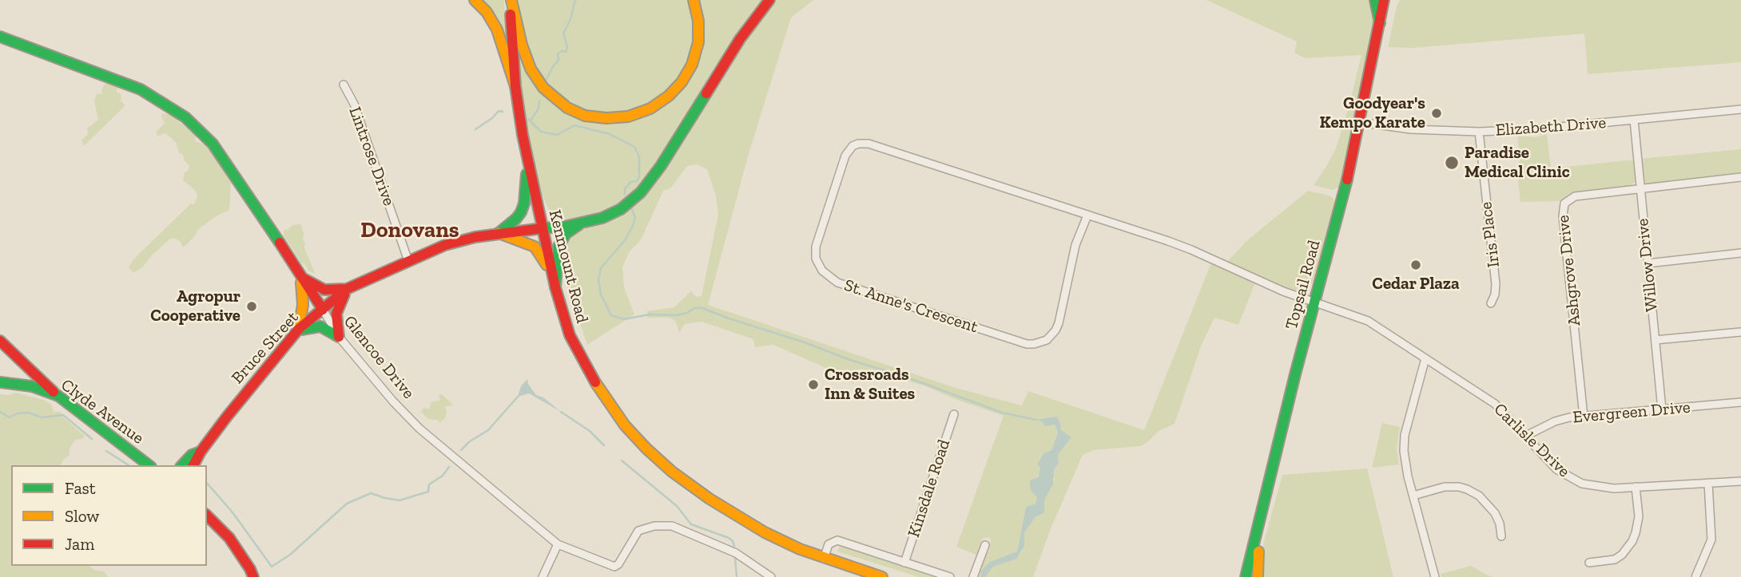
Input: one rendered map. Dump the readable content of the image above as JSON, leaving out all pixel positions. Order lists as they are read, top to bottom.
{
  "streets": {
    "main road": [
      "Kenmount Road",
      "Topsail Road",
      "Bruce Street",
      "Glencoe Drive",
      "Clyde Avenue"
    ],
    "street": [
      "Elizabeth Drive",
      "Lintrose Drive",
      "Iris Place",
      "Willow Drive",
      "Ashgrove Drive",
      "St. Anne's Crescent",
      "Evergreen Drive",
      "Carlisle Drive",
      "Kinsdale Road"
    ]
  },
  "crossings": [
    ["Elizabeth Drive", "Iris Place"],
    ["Elizabeth Drive", "Willow Drive"],
    ["Elizabeth Drive", "Topsail Road"],
    ["Lintrose Drive", "Bruce Street"],
    ["Willow Drive", "Ashgrove Drive"],
    ["Willow Drive", "Evergreen Drive"],
    ["Kenmount Road", "Bruce Street"],
    ["Ashgrove Drive", "Evergreen Drive"],
    ["Topsail Road", "St. Anne's Crescent"],
    ["Topsail Road", "Carlisle Drive"],
    ["St. Anne's Crescent", "Carlisle Drive"],
    ["Bruce Street", "Glencoe Drive"],
    ["Evergreen Drive", "Carlisle Drive"]
  ],
  "districts": ["Donovans"],
  "places": [
    "Goodyear's Kempo Karate",
    "Paradise Medical Clinic",
    "Cedar Plaza",
    "Agropur Cooperative",
    "Crossroads Inn & Suites"
  ],
  "legend": ["Fast", "Slow", "Jam"]
}
